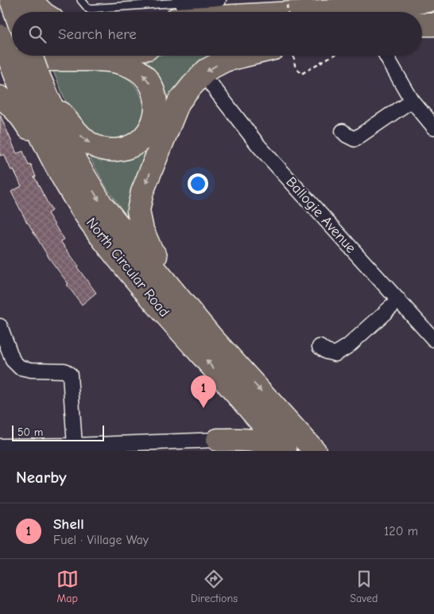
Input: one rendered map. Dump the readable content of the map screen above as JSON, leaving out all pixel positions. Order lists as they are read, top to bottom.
{
  "streets": {
    "main road": ["North Circular Road"],
    "street": ["Ballogie Avenue"]
  },
  "scale_bar": "50 m",
  "page": {
    "search": "Search here",
    "pins": "1",
    "scale": "50 m",
    "heading": "Nearby",
    "list": [
      {
        "mark": "1",
        "name": "Shell",
        "note": "Fuel · Village Way",
        "value": "120 m"
      }
    ],
    "nav": ["Map", "Directions", "Saved"]
  }
}
